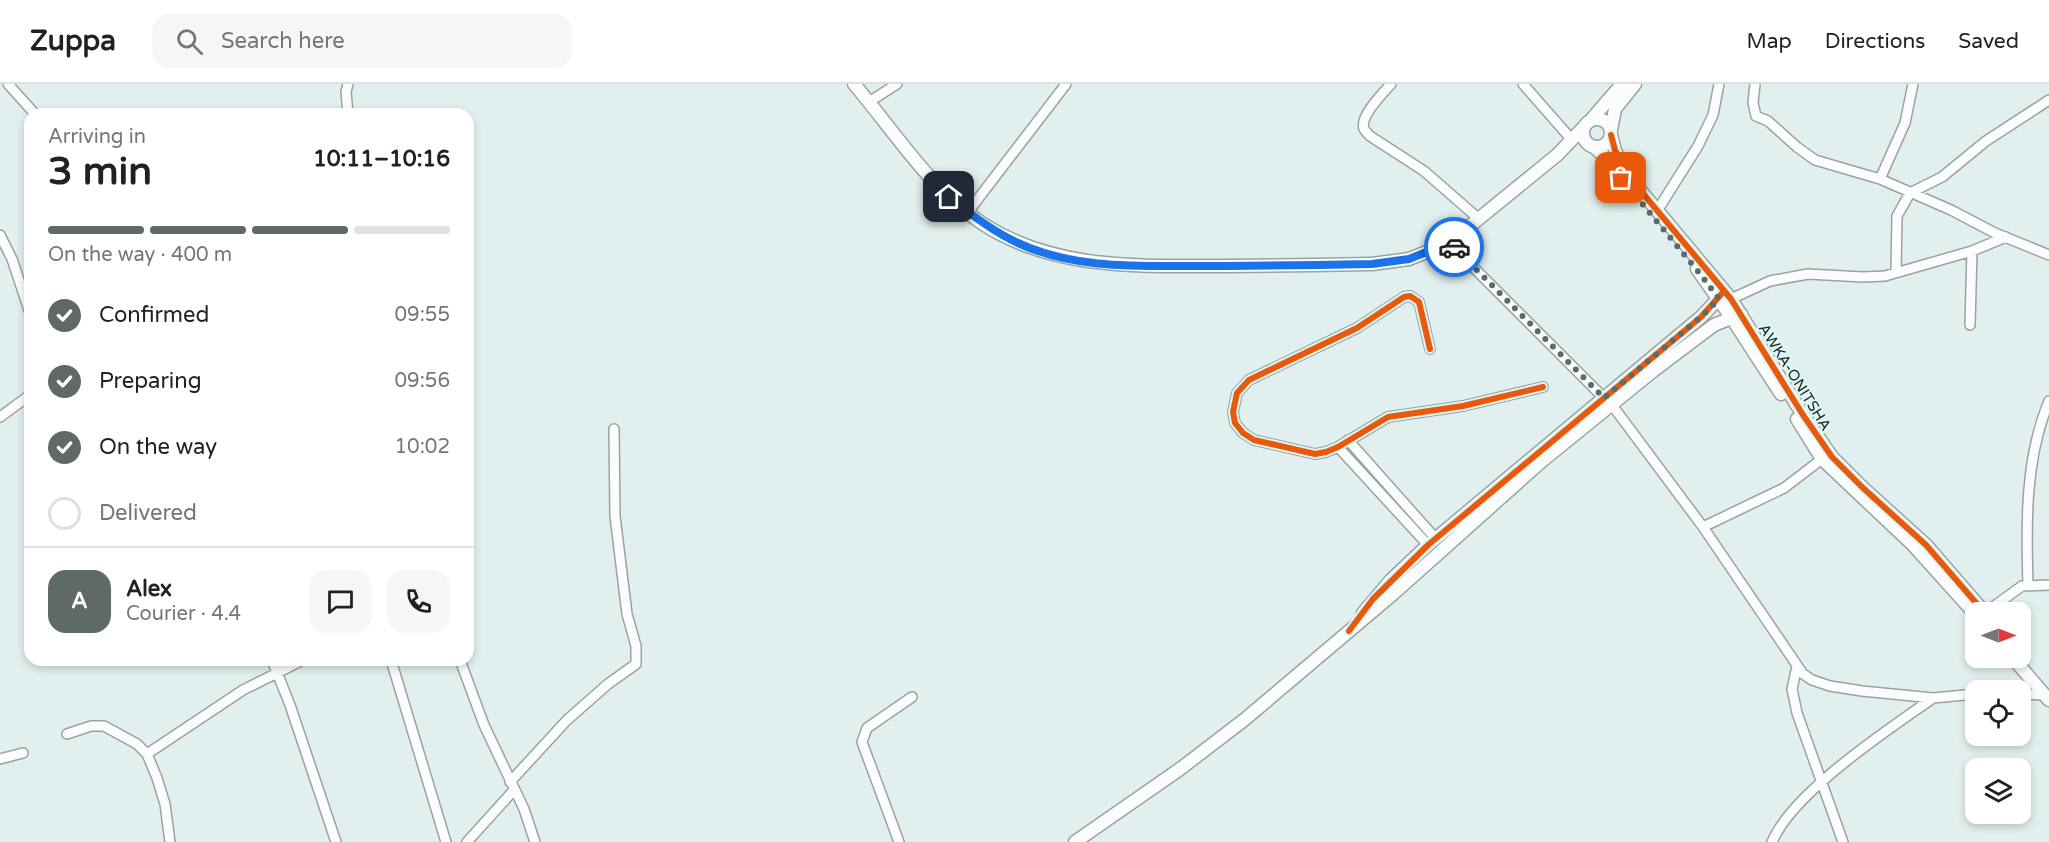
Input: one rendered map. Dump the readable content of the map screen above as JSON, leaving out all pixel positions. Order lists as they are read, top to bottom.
{
  "streets": {
    "main road": ["AWKA-ONITSHA"]
  },
  "north": "right",
  "page": {
    "header": "Zuppa",
    "search": "Search here",
    "nav": ["Map", "Directions", "Saved"],
    "heading": ["3 min", "Arriving in", "10:11–10:16"],
    "panel": ["Alex", "Courier · 4.4"],
    "bar": "On the way · 400 m",
    "list": [
      ["Confirmed", "09:55"],
      ["Preparing", "09:56"],
      ["On the way", "10:02"],
      "Delivered"
    ],
    "round": "A"
  }
}
